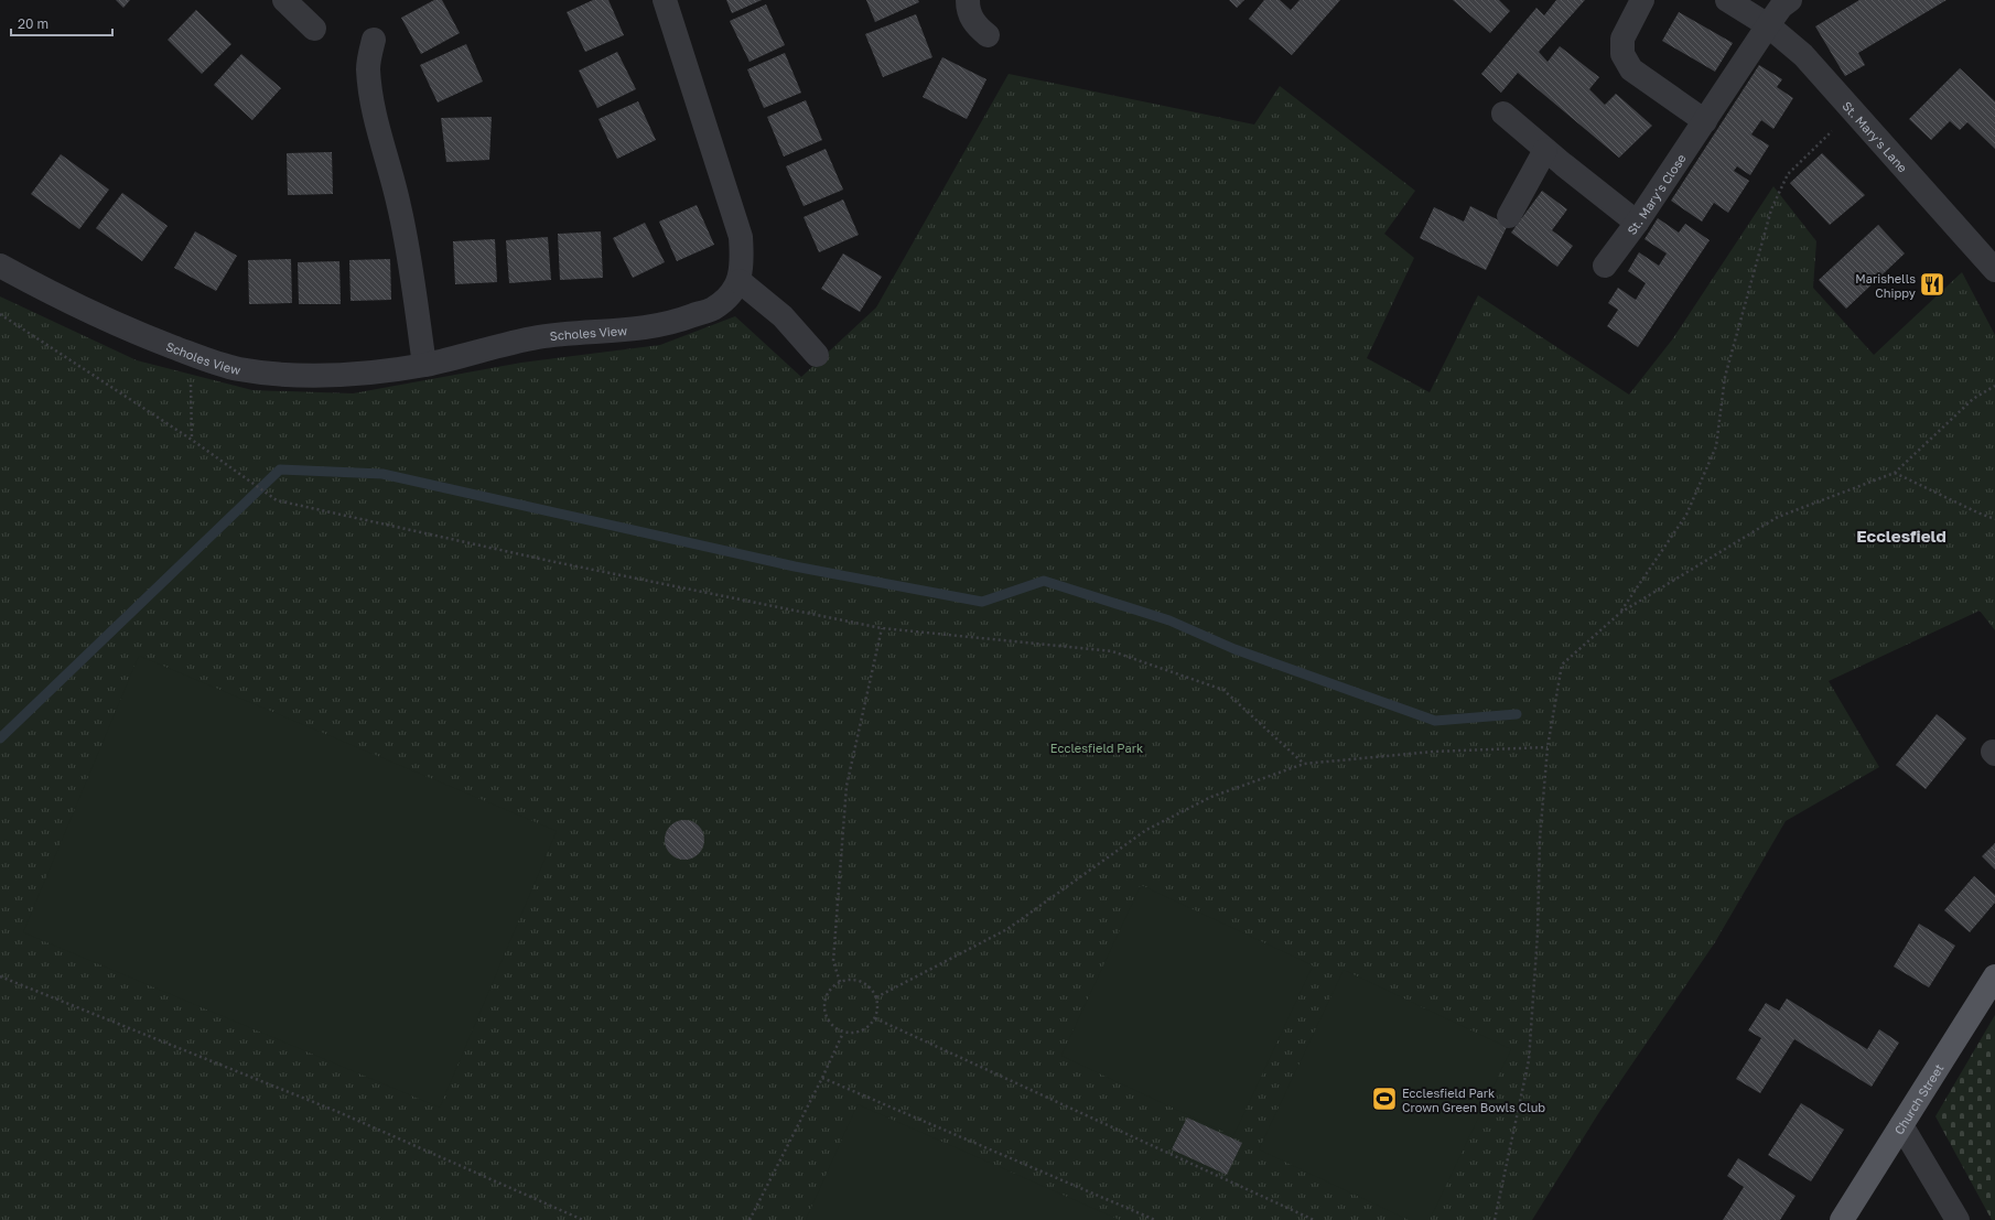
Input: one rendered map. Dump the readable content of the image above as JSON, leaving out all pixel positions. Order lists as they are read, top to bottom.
{
  "streets": {
    "main road": ["Church Street"],
    "street": ["St. Mary's Lane", "St. Mary's Close", "Scholes View"]
  },
  "crossings": [
    ["St. Mary's Lane", "St. Mary's Close"]
  ],
  "districts": ["Ecclesfield"],
  "parks": ["Ecclesfield Park"],
  "places": {
    "restaurant": ["Marishells Chippy"],
    "sports": ["Ecclesfield Park Crown Green Bowls Club"]
  },
  "scale_bar": "20 m"
}
